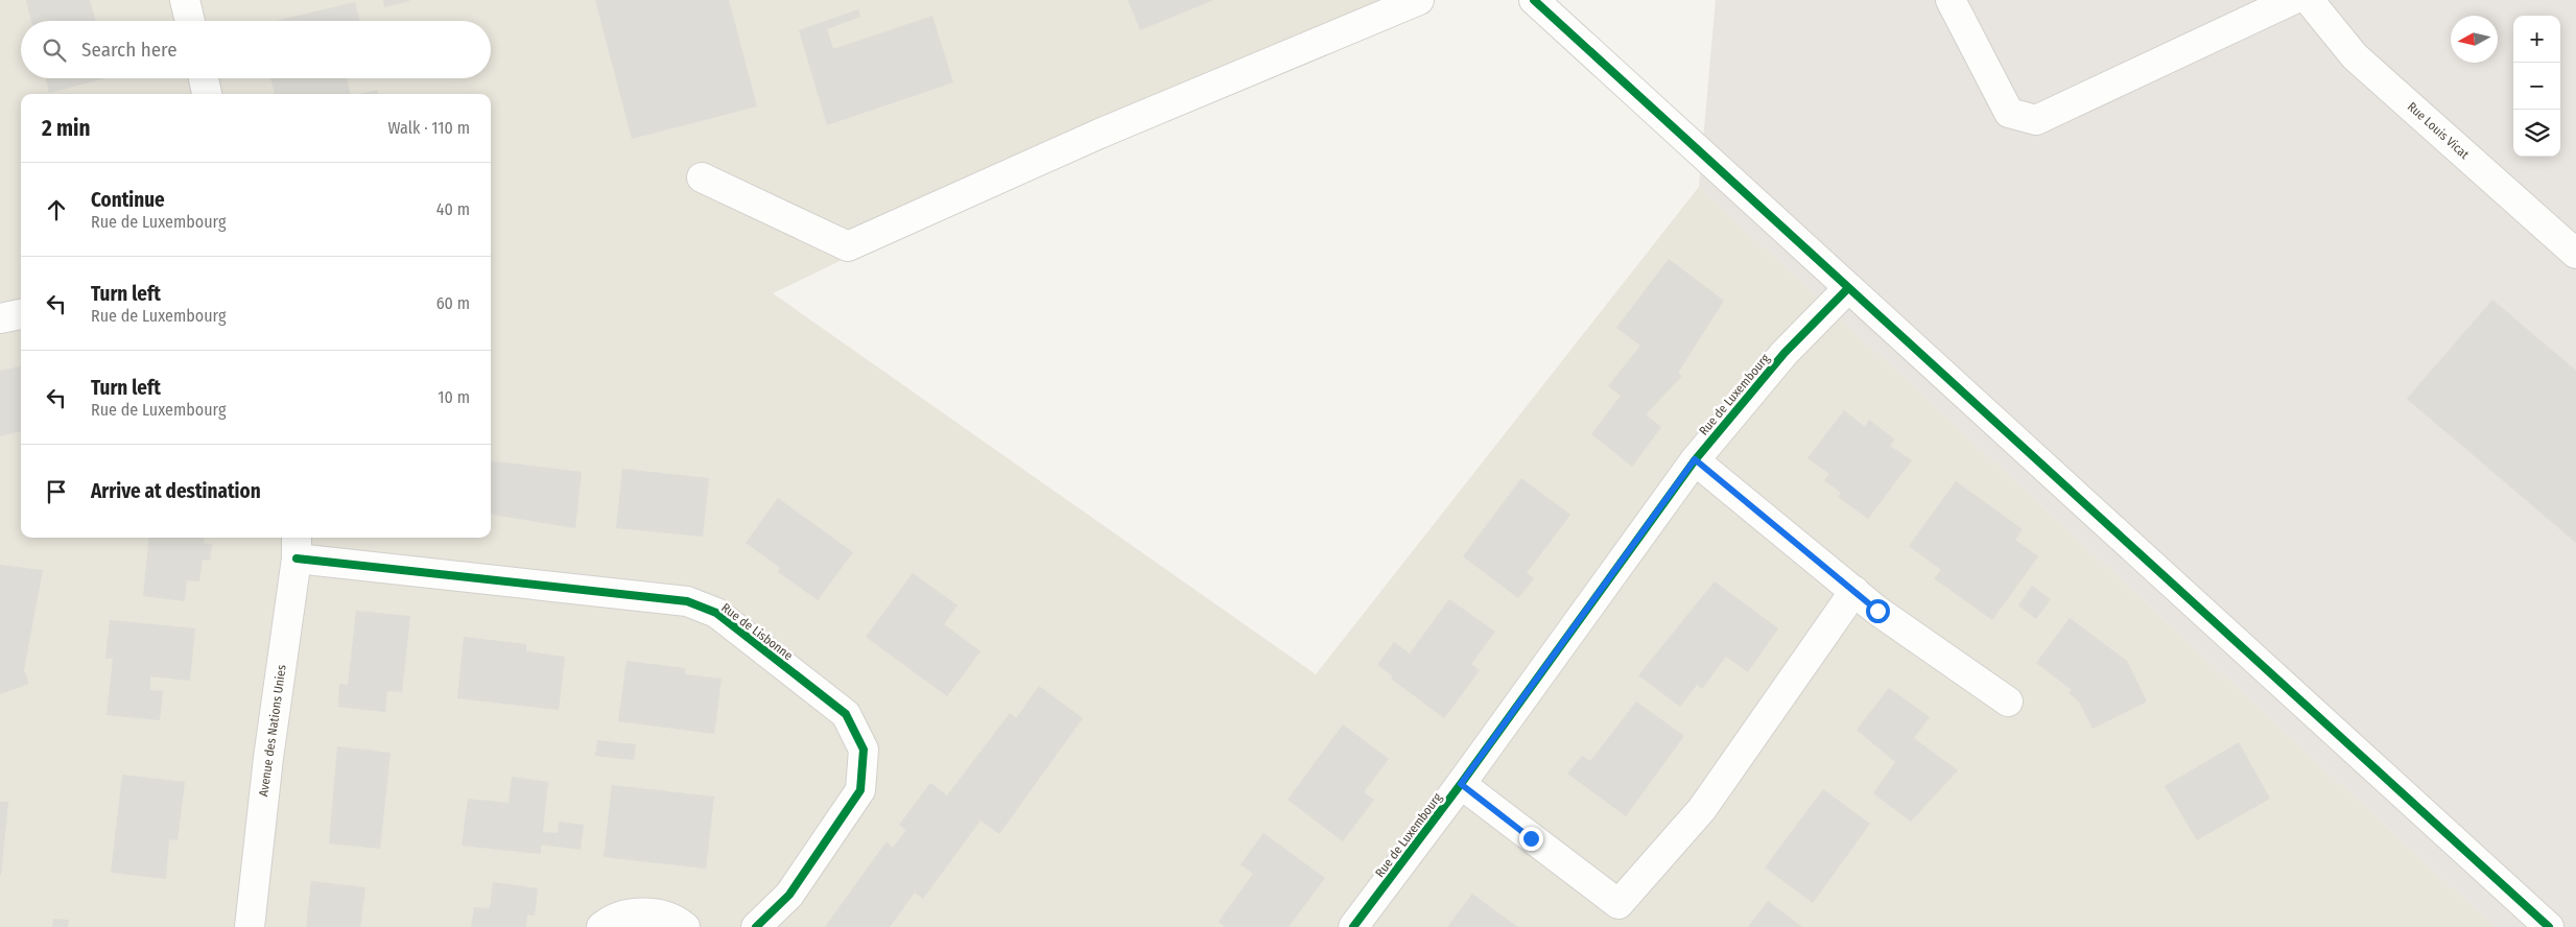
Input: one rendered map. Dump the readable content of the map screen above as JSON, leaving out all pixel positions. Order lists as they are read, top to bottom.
{
  "streets": {
    "street": [
      "Rue Louis Vicat",
      "Rue de Luxembourg",
      "Rue de Lisbonne",
      "Avenue des Nations Unies"
    ]
  },
  "crossings": [
    ["Rue de Lisbonne", "Avenue des Nations Unies"]
  ],
  "north": "left",
  "page": {
    "map_buttons": ["+", "−"],
    "search": "Search here",
    "heading": ["2 min", "Walk · 110 m"],
    "list": [
      ["Continue", "Rue de Luxembourg", "40 m"],
      ["Turn left", "Rue de Luxembourg", "60 m"],
      ["Turn left", "Rue de Luxembourg", "10 m"],
      "Arrive at destination"
    ]
  }
}
